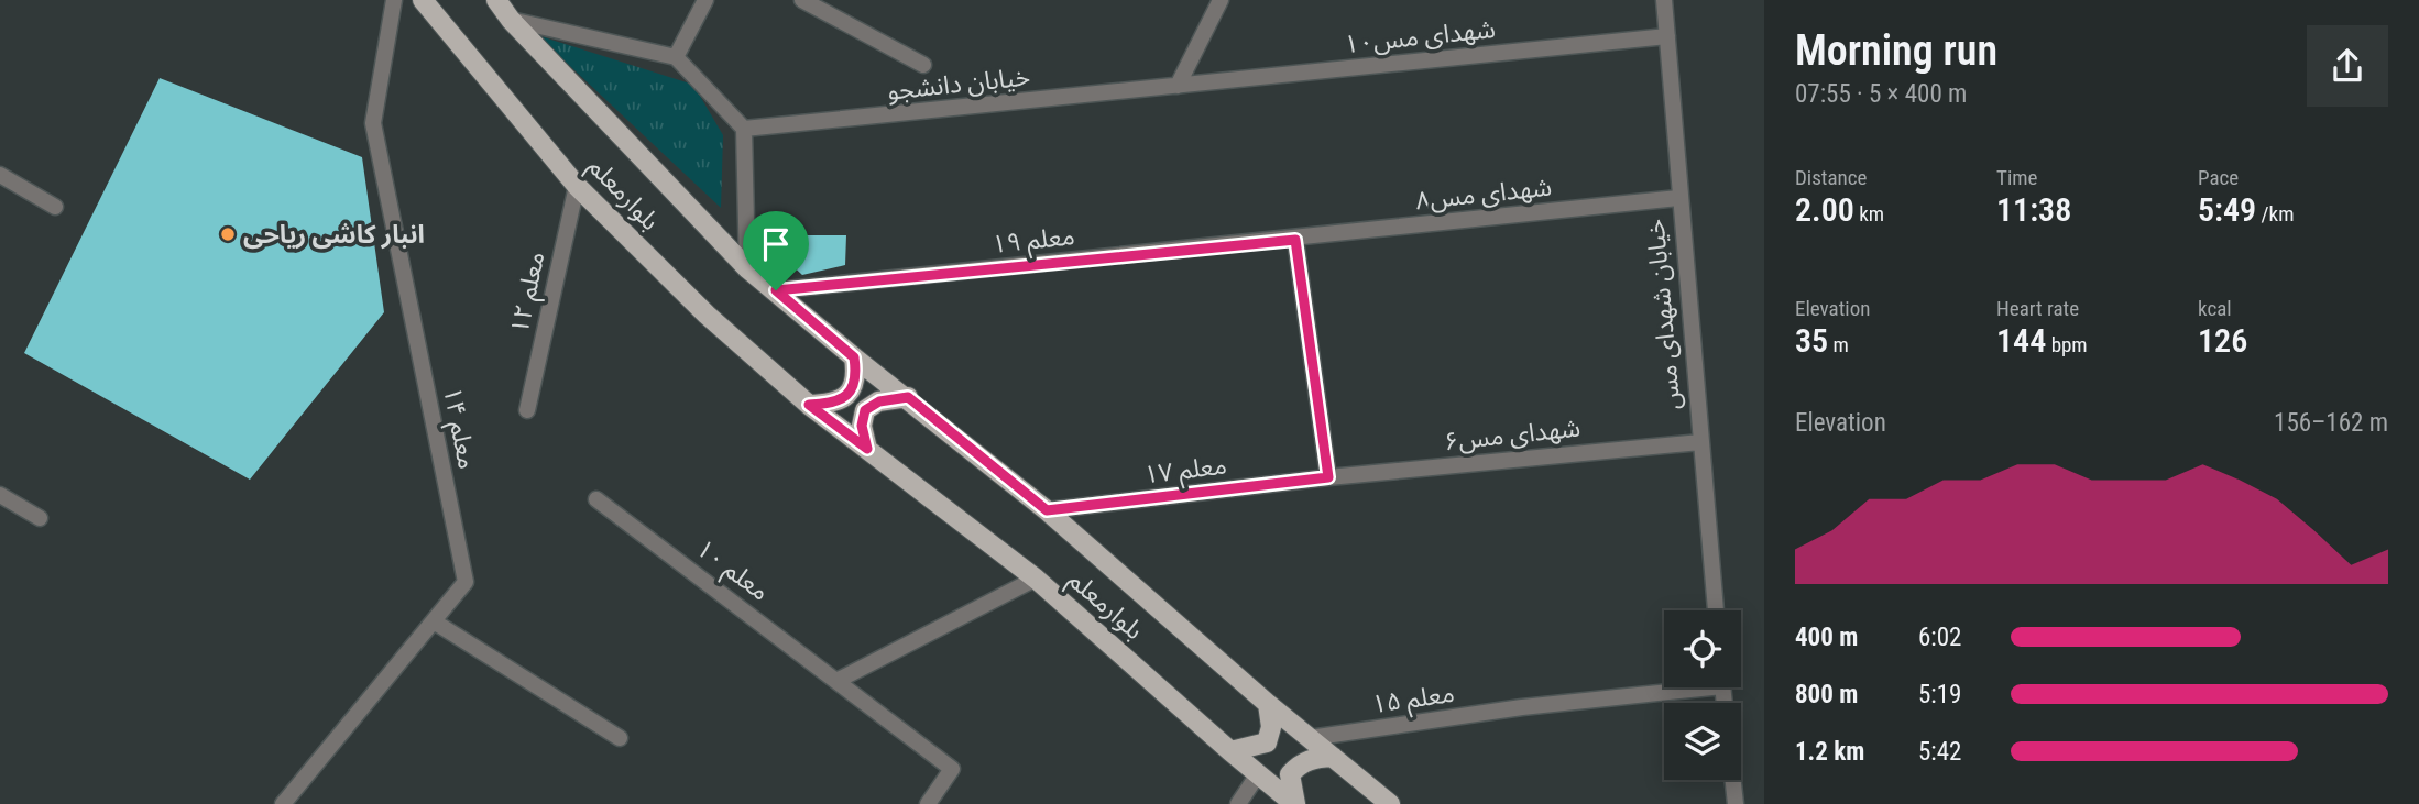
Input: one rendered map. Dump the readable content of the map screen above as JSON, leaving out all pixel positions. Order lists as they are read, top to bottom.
{
  "streets": {
    "main road": ["بلوارمعلم"],
    "street": [
      "شهدای مس۱۰",
      "خیابان دانشجو",
      "شهدای مس۸",
      "معلم ۱۹",
      "معلم ۱۲",
      "خیابان شهدای مس",
      "معلم ۱۴",
      "شهدای مس۶",
      "معلم ۱۷",
      "معلم ۱۰",
      "معلم ۱۵"
    ]
  },
  "crossings": [
    ["شهدای مس۱۰", "خیابان دانشجو"],
    ["شهدای مس۱۰", "خیابان شهدای مس"],
    ["بلوارمعلم", "معلم ۱۹"],
    ["بلوارمعلم", "معلم ۱۲"],
    ["بلوارمعلم", "معلم ۱۷"],
    ["بلوارمعلم", "معلم ۱۵"],
    ["شهدای مس۸", "معلم ۱۹"],
    ["شهدای مس۸", "خیابان شهدای مس"],
    ["خیابان شهدای مس", "شهدای مس۶"],
    ["شهدای مس۶", "معلم ۱۷"]
  ],
  "places": ["انبار کاشی ریاحی"],
  "page": {
    "heading": ["Morning run", "07:55 · 5 × 400 m"],
    "stats": [
      ["Distance", "2.00 km"],
      ["Time", "11:38"],
      ["Pace", "5:49 /km"],
      ["Elevation", "35 m"],
      ["Heart rate", "144 bpm"],
      ["kcal", "126"]
    ],
    "chart": ["Elevation", "156–162 m"],
    "list": [
      {
        "name": "400 m",
        "note": "6:02"
      },
      {
        "name": "800 m",
        "note": "5:19"
      },
      {
        "name": "1.2 km",
        "note": "5:42"
      }
    ]
  }
}
